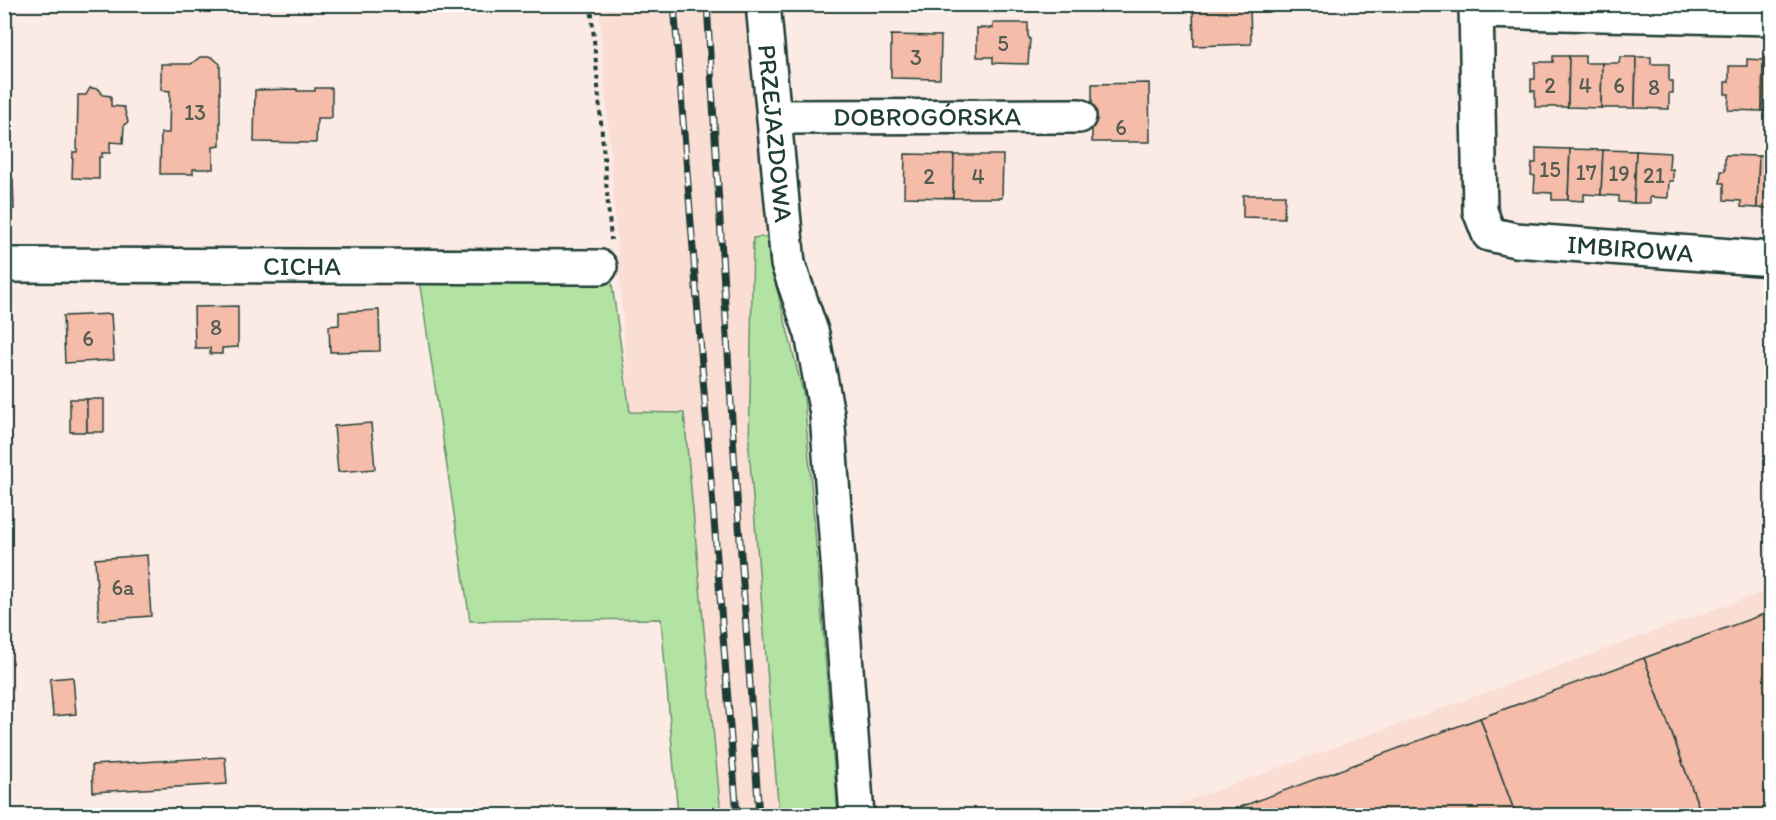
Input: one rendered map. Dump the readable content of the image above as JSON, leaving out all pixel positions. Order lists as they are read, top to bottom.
{
  "streets": {
    "street": [
      "DOBROGÓRSKA",
      "PRZEJAZDOWA",
      "IMBIROWA",
      "CICHA"
    ]
  },
  "crossings": [
    ["DOBROGÓRSKA", "PRZEJAZDOWA"]
  ],
  "house_numbers": [
    "5",
    "3",
    "2",
    "4",
    "6",
    "8",
    "13",
    "6",
    "15",
    "17",
    "19",
    "21",
    "2",
    "4",
    "8",
    "6",
    "6a"
  ]
}
